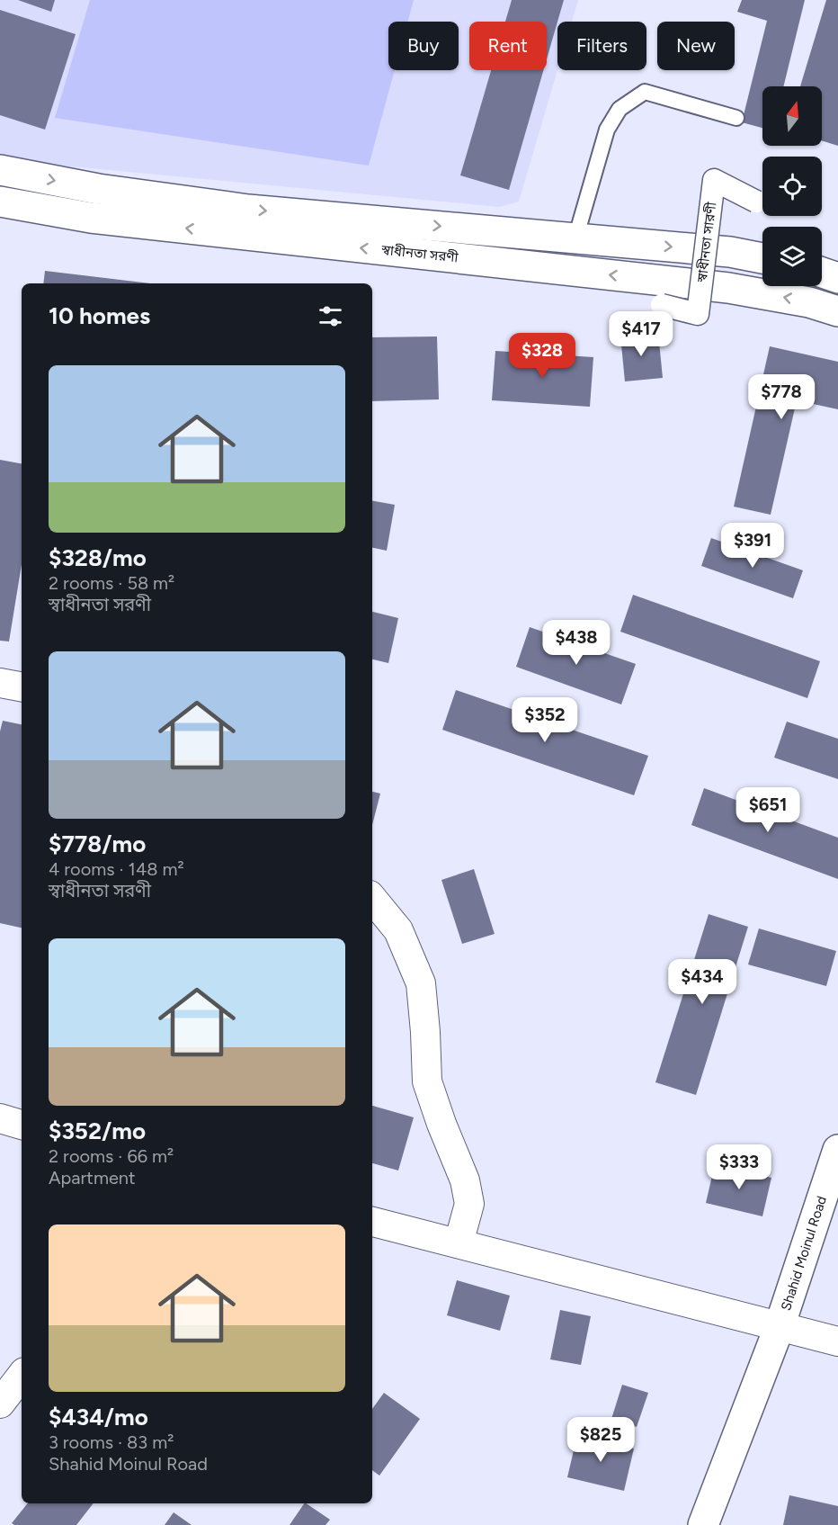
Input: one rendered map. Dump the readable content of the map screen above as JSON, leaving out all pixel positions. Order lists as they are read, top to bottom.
{
  "streets": {
    "main road": ["স্বাধীনতা সরণী", "Shahid Moinul Road"],
    "street": ["স্বাধীনতা সারণী"]
  },
  "north": "top",
  "page": {
    "chip": [
      "Buy",
      "Rent",
      "Filters",
      "New"
    ],
    "heading": "10 homes",
    "price": [
      "$417",
      "$328",
      "$778",
      "$391",
      "$438",
      "$352",
      "$651",
      "$434",
      "$333",
      "$825"
    ],
    "list": [
      {
        "name": "$328/mo",
        "note": "2 rooms · 58 m² · স্বাধীনতা সরণী"
      },
      {
        "name": "$778/mo",
        "note": "4 rooms · 148 m² · স্বাধীনতা সরণী"
      },
      {
        "name": "$352/mo",
        "note": "2 rooms · 66 m² · Apartment"
      },
      {
        "name": "$434/mo",
        "note": "3 rooms · 83 m² · Shahid Moinul Road"
      }
    ]
  }
}
